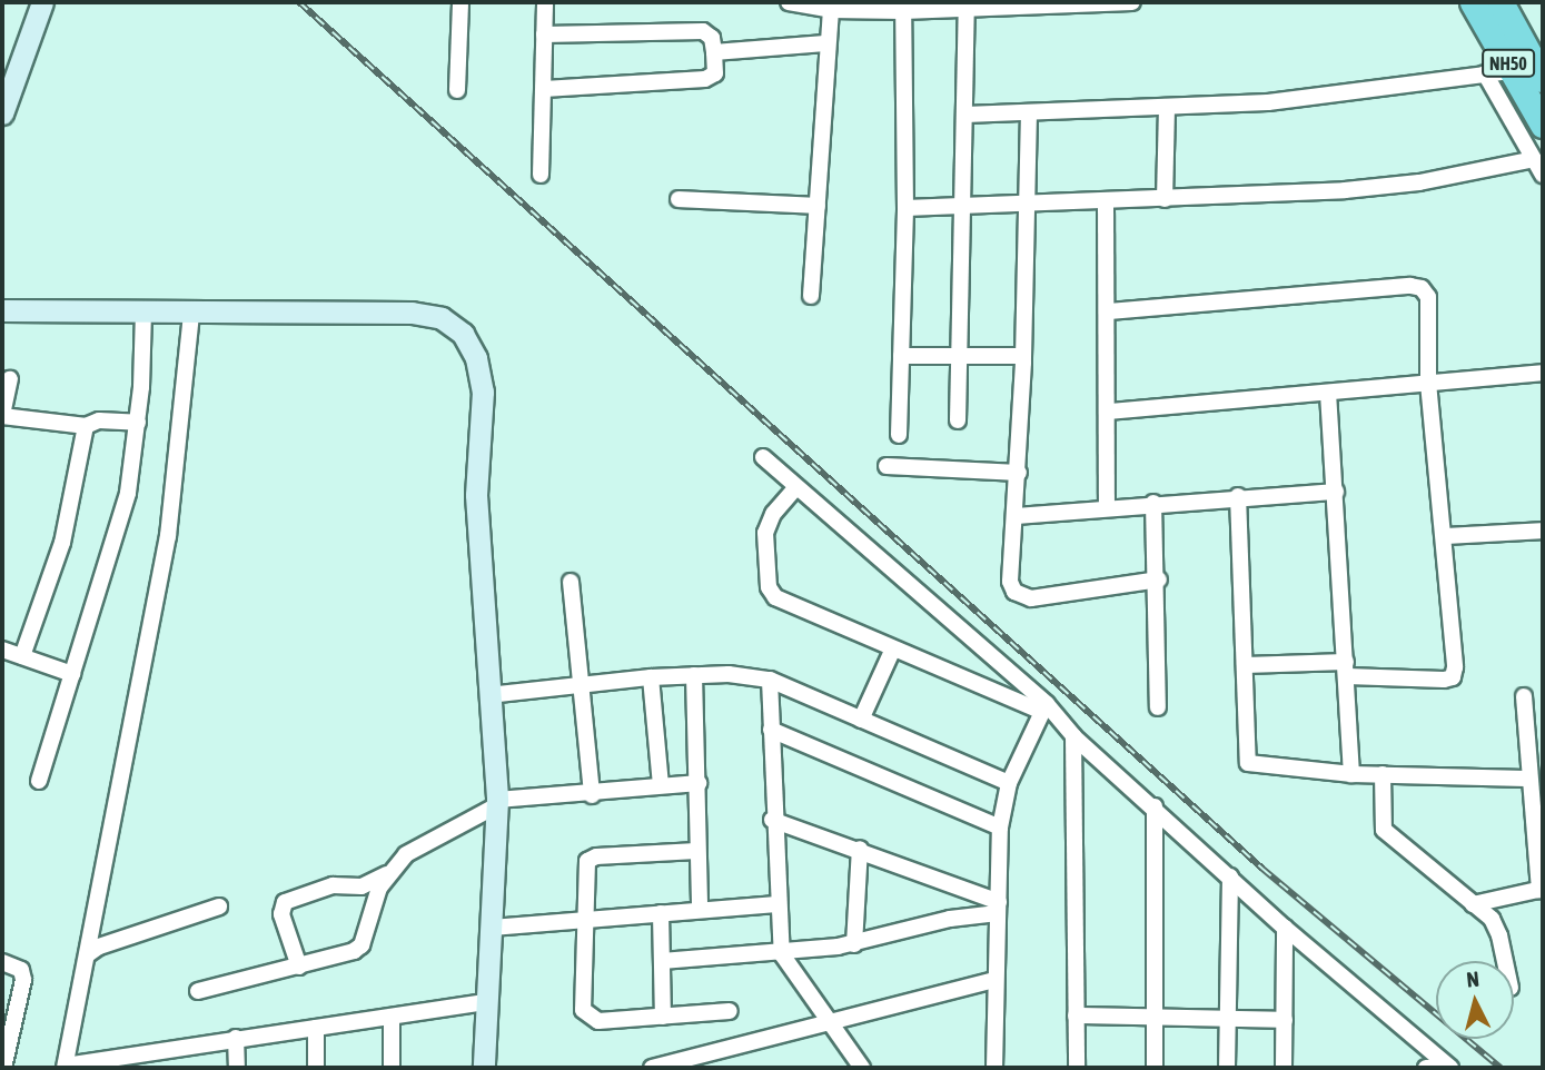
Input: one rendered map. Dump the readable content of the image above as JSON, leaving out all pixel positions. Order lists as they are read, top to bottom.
{
  "streets": {
    "highway": ["NH50"]
  },
  "north": "top"
}
